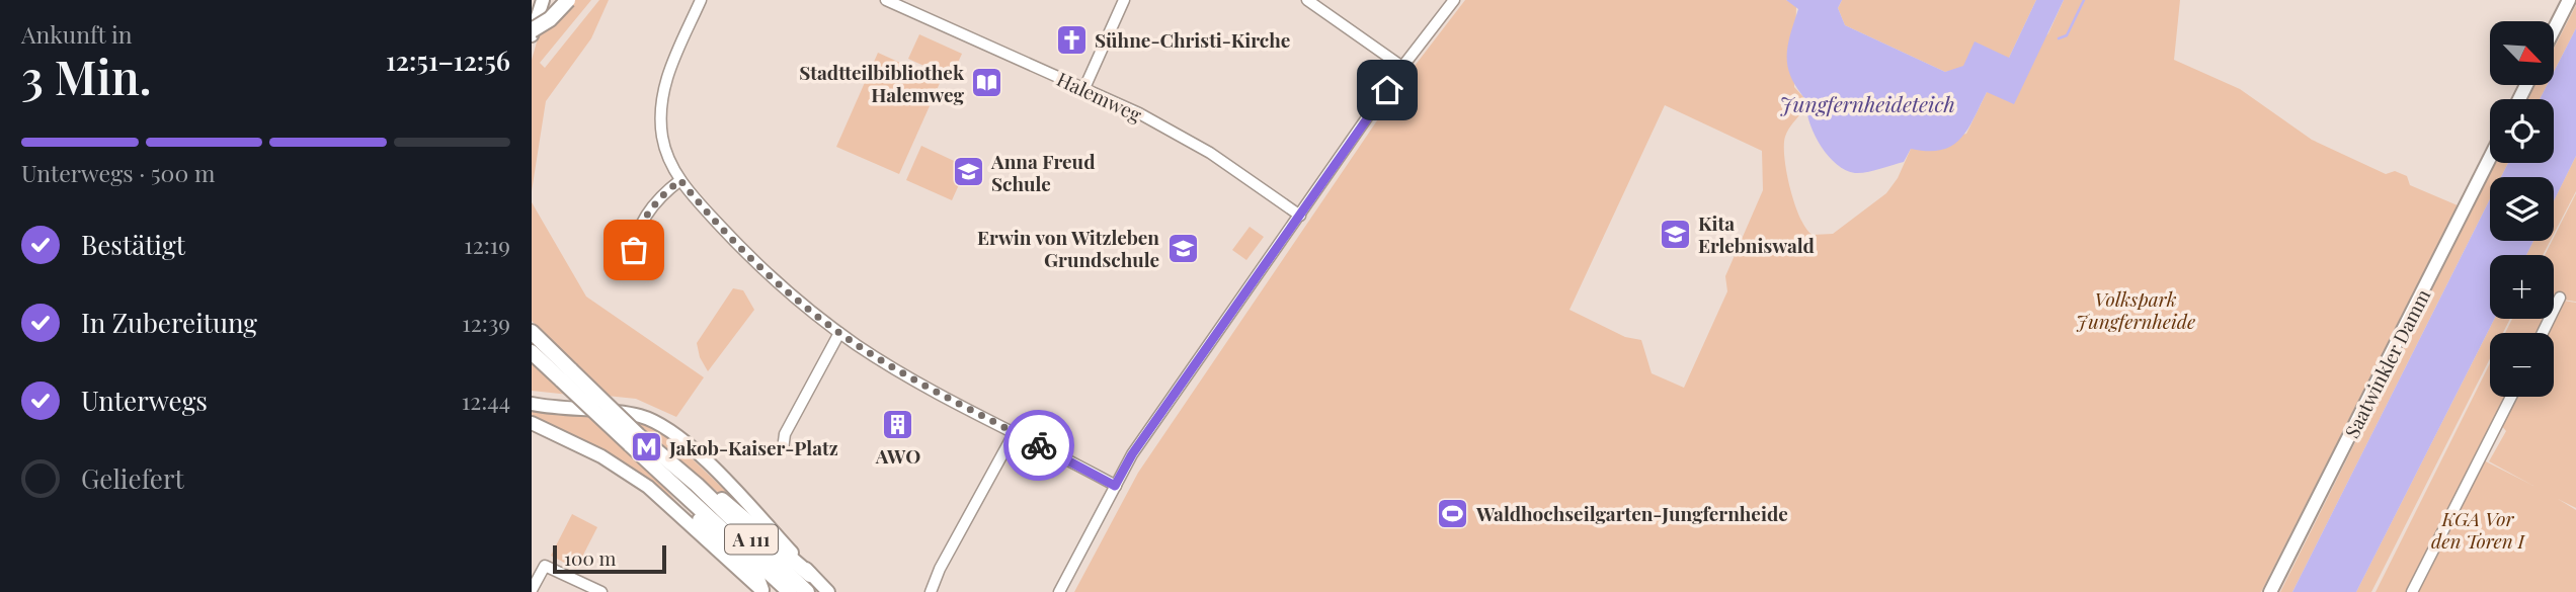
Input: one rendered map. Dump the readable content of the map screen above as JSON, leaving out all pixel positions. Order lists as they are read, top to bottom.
{
  "streets": {
    "highway": ["A 111"],
    "main road": ["Saatwinkler Damm"],
    "street": ["Halemweg"]
  },
  "water": ["Jungfernheideteich"],
  "parks": ["Volkspark Jungfernheide", "KGA Vor den Toren I"],
  "places": {
    "church": ["Sühne-Christi-Kirche"],
    "library": ["Stadtteilbibliothek Halemweg"],
    "school or university": ["Anna Freud Schule", "Kita Erlebniswald", "Erwin von Witzleben Grundschule"],
    "building": ["AWO"],
    "metro station": ["Jakob-Kaiser-Platz"],
    "sports": ["Waldhochseilgarten-Jungfernheide"]
  },
  "scale_bar": "100 m",
  "north": "bottom right",
  "page": {
    "heading": ["3 Min.", "Ankunft in", "12:51–12:56"],
    "map_buttons": ["+", "−"],
    "bar": "Unterwegs · 500 m",
    "list": [
      ["Bestätigt", "12:19"],
      ["In Zubereitung", "12:39"],
      ["Unterwegs", "12:44"],
      "Geliefert"
    ],
    "scale": "100 m"
  }
}
